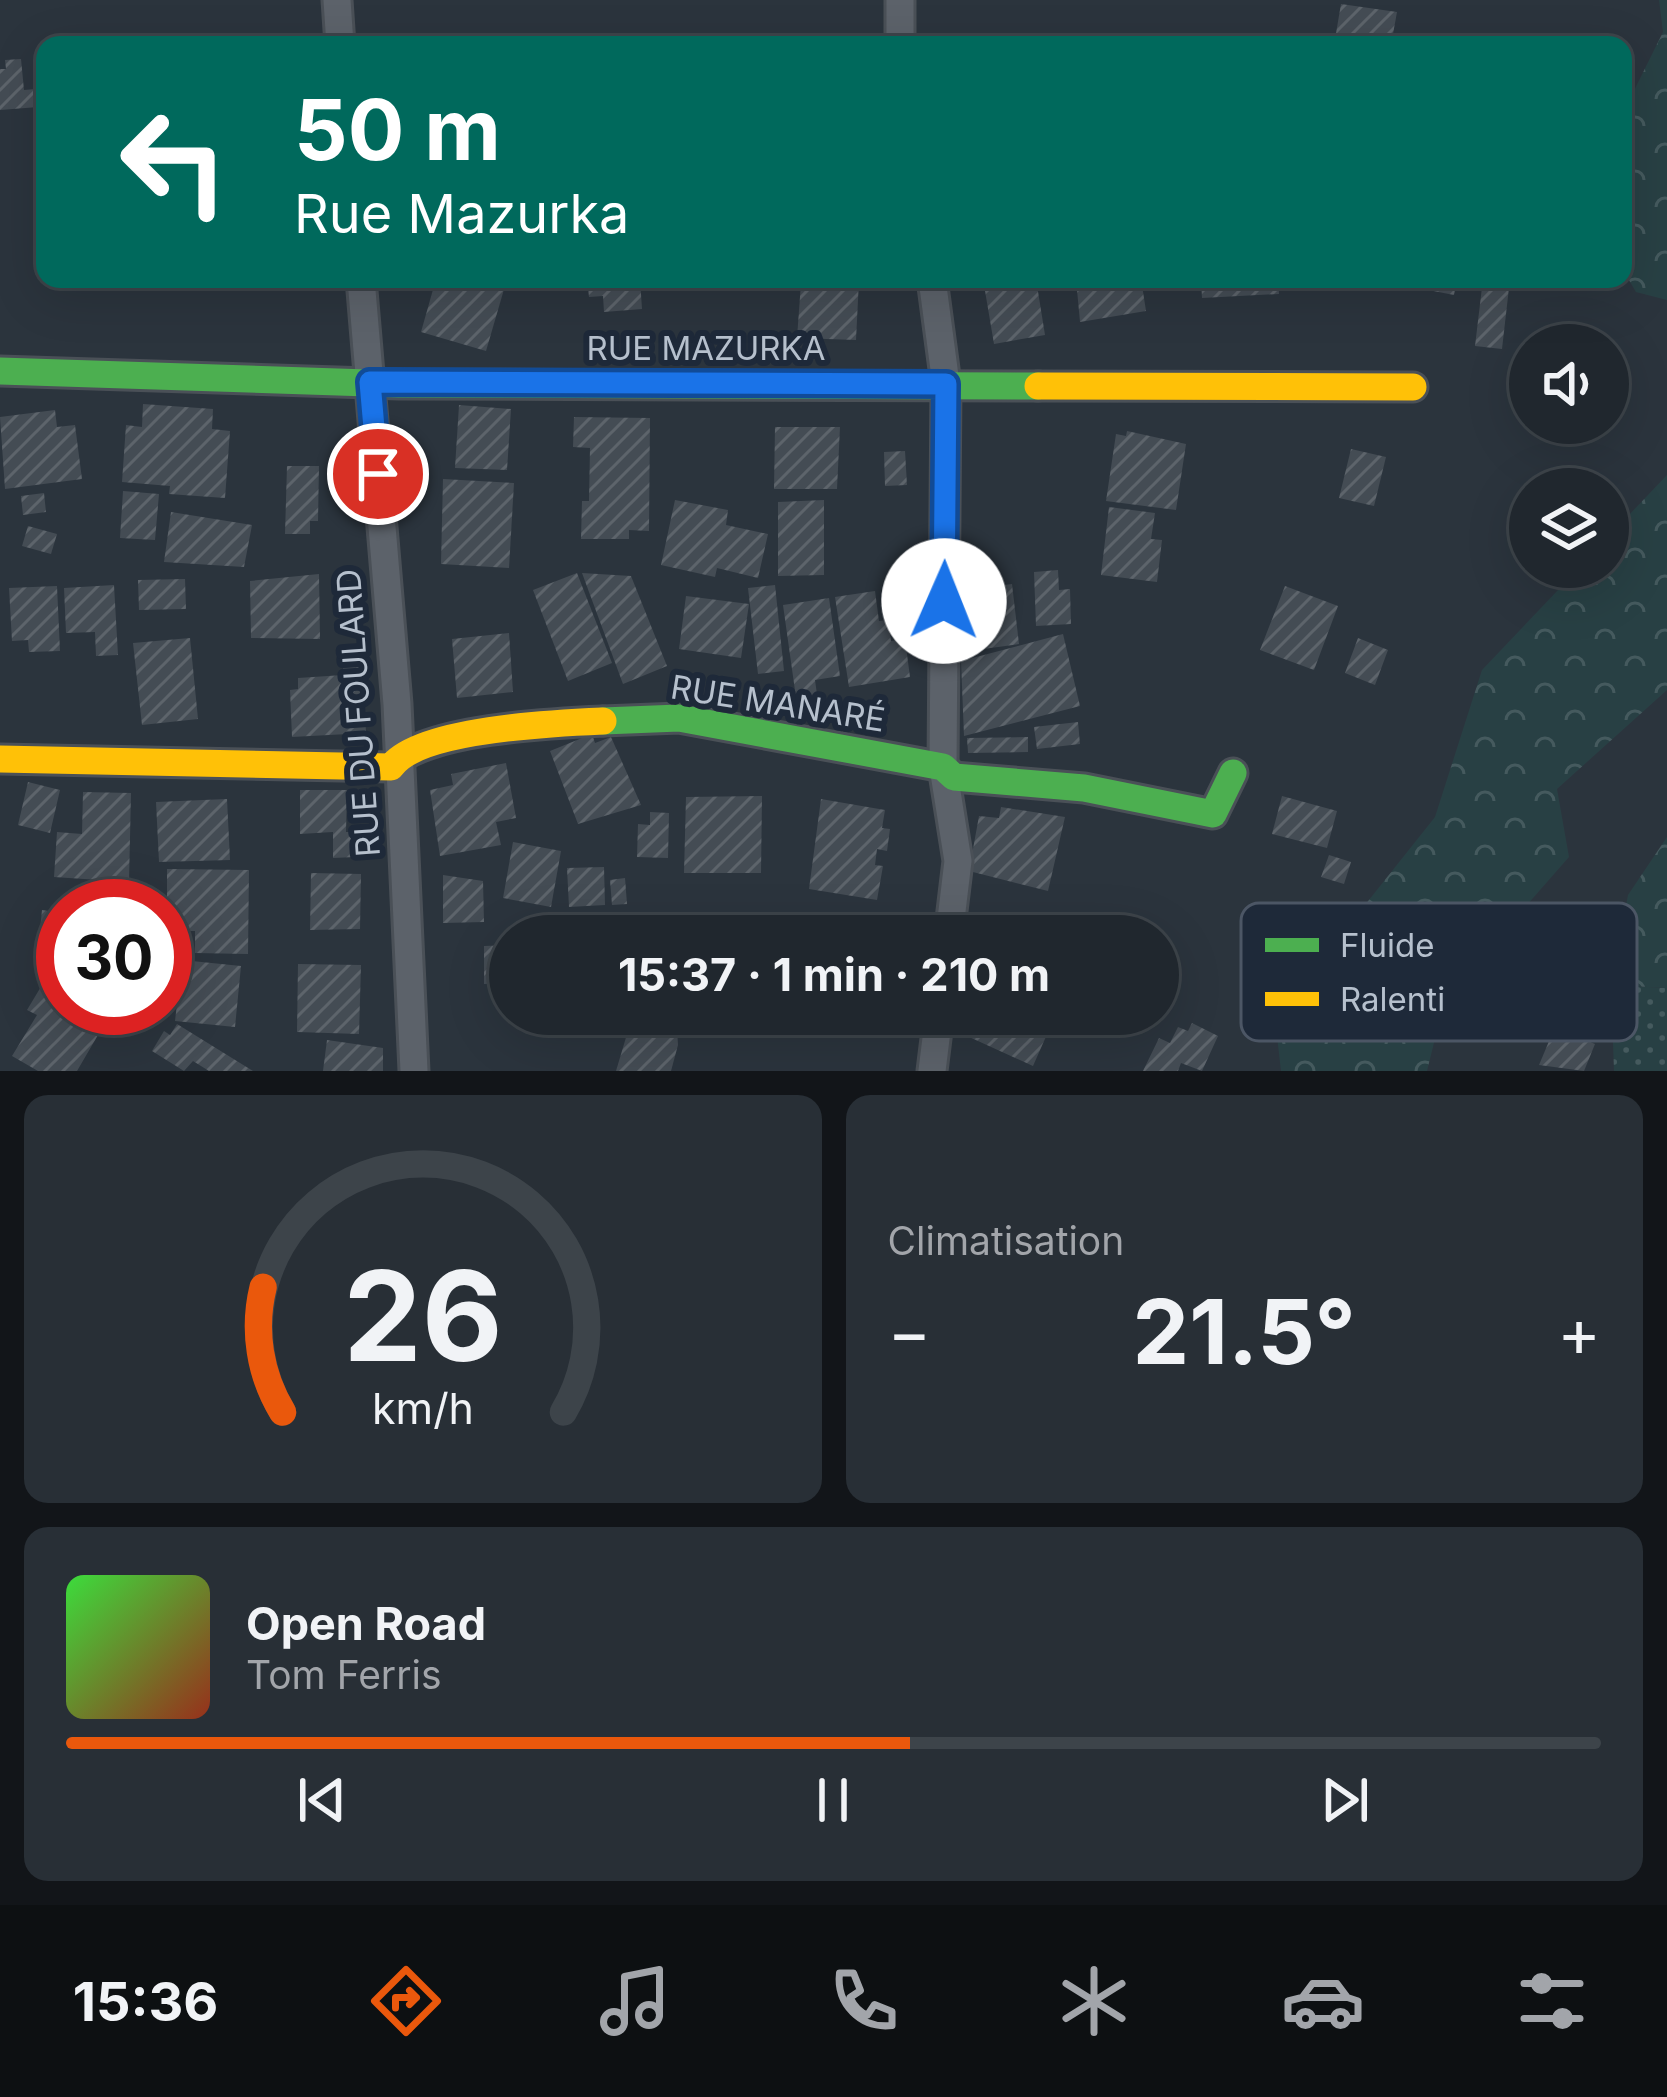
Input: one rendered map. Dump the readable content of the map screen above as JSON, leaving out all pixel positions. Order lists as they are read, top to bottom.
{
  "streets": {
    "street": ["RUE MAZURKA", "RUE MANARÉ", "RUE DU FOULARD"]
  },
  "crossings": [
    ["RUE MAZURKA", "RUE DU FOULARD"],
    ["RUE MANARÉ", "RUE DU FOULARD"]
  ],
  "legend": ["Fluide", "Ralenti"],
  "page": {
    "turn": ["50 m", "Rue Mazurka"],
    "limit": "30",
    "trip": "15:37 · 1 min · 210 m",
    "tile": "Climatisation",
    "heat": ["−", "21.5°", "+"],
    "song": ["Open Road", "Tom Ferris"],
    "tabs": "15:36",
    "gauge": ["26", "km/h"]
  }
}
